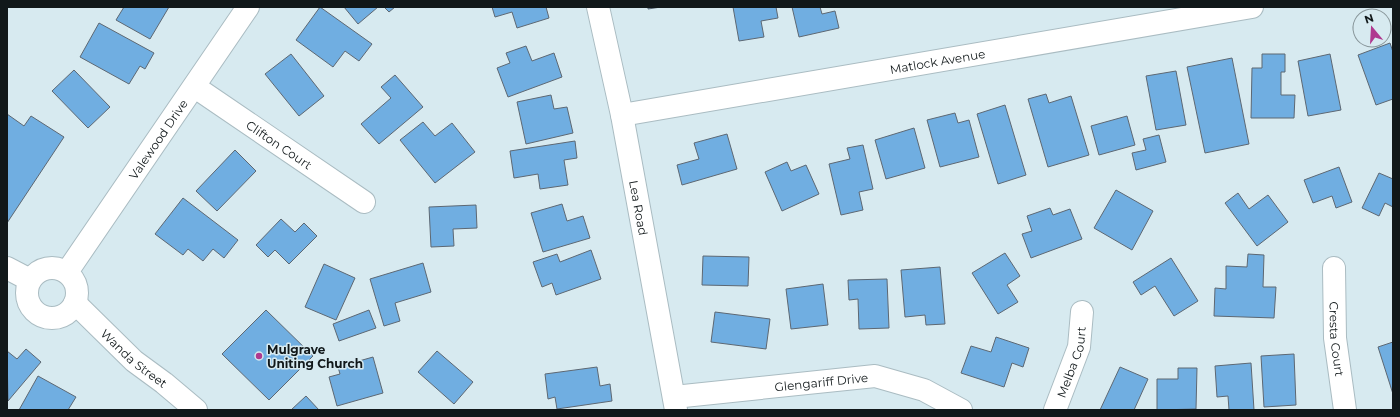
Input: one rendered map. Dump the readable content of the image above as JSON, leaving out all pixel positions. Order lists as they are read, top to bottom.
{
  "streets": {
    "street": [
      "Matlock Avenue",
      "Valewood Drive",
      "Clifton Court",
      "Lea Road",
      "Cresta Court",
      "Wanda Street",
      "Melba Court",
      "Glengariff Drive"
    ]
  },
  "crossings": [
    ["Matlock Avenue", "Lea Road"],
    ["Valewood Drive", "Clifton Court"],
    ["Valewood Drive", "Wanda Street"],
    ["Lea Road", "Glengariff Drive"]
  ],
  "places": ["Mulgrave Uniting Church"],
  "north": "top"
}
